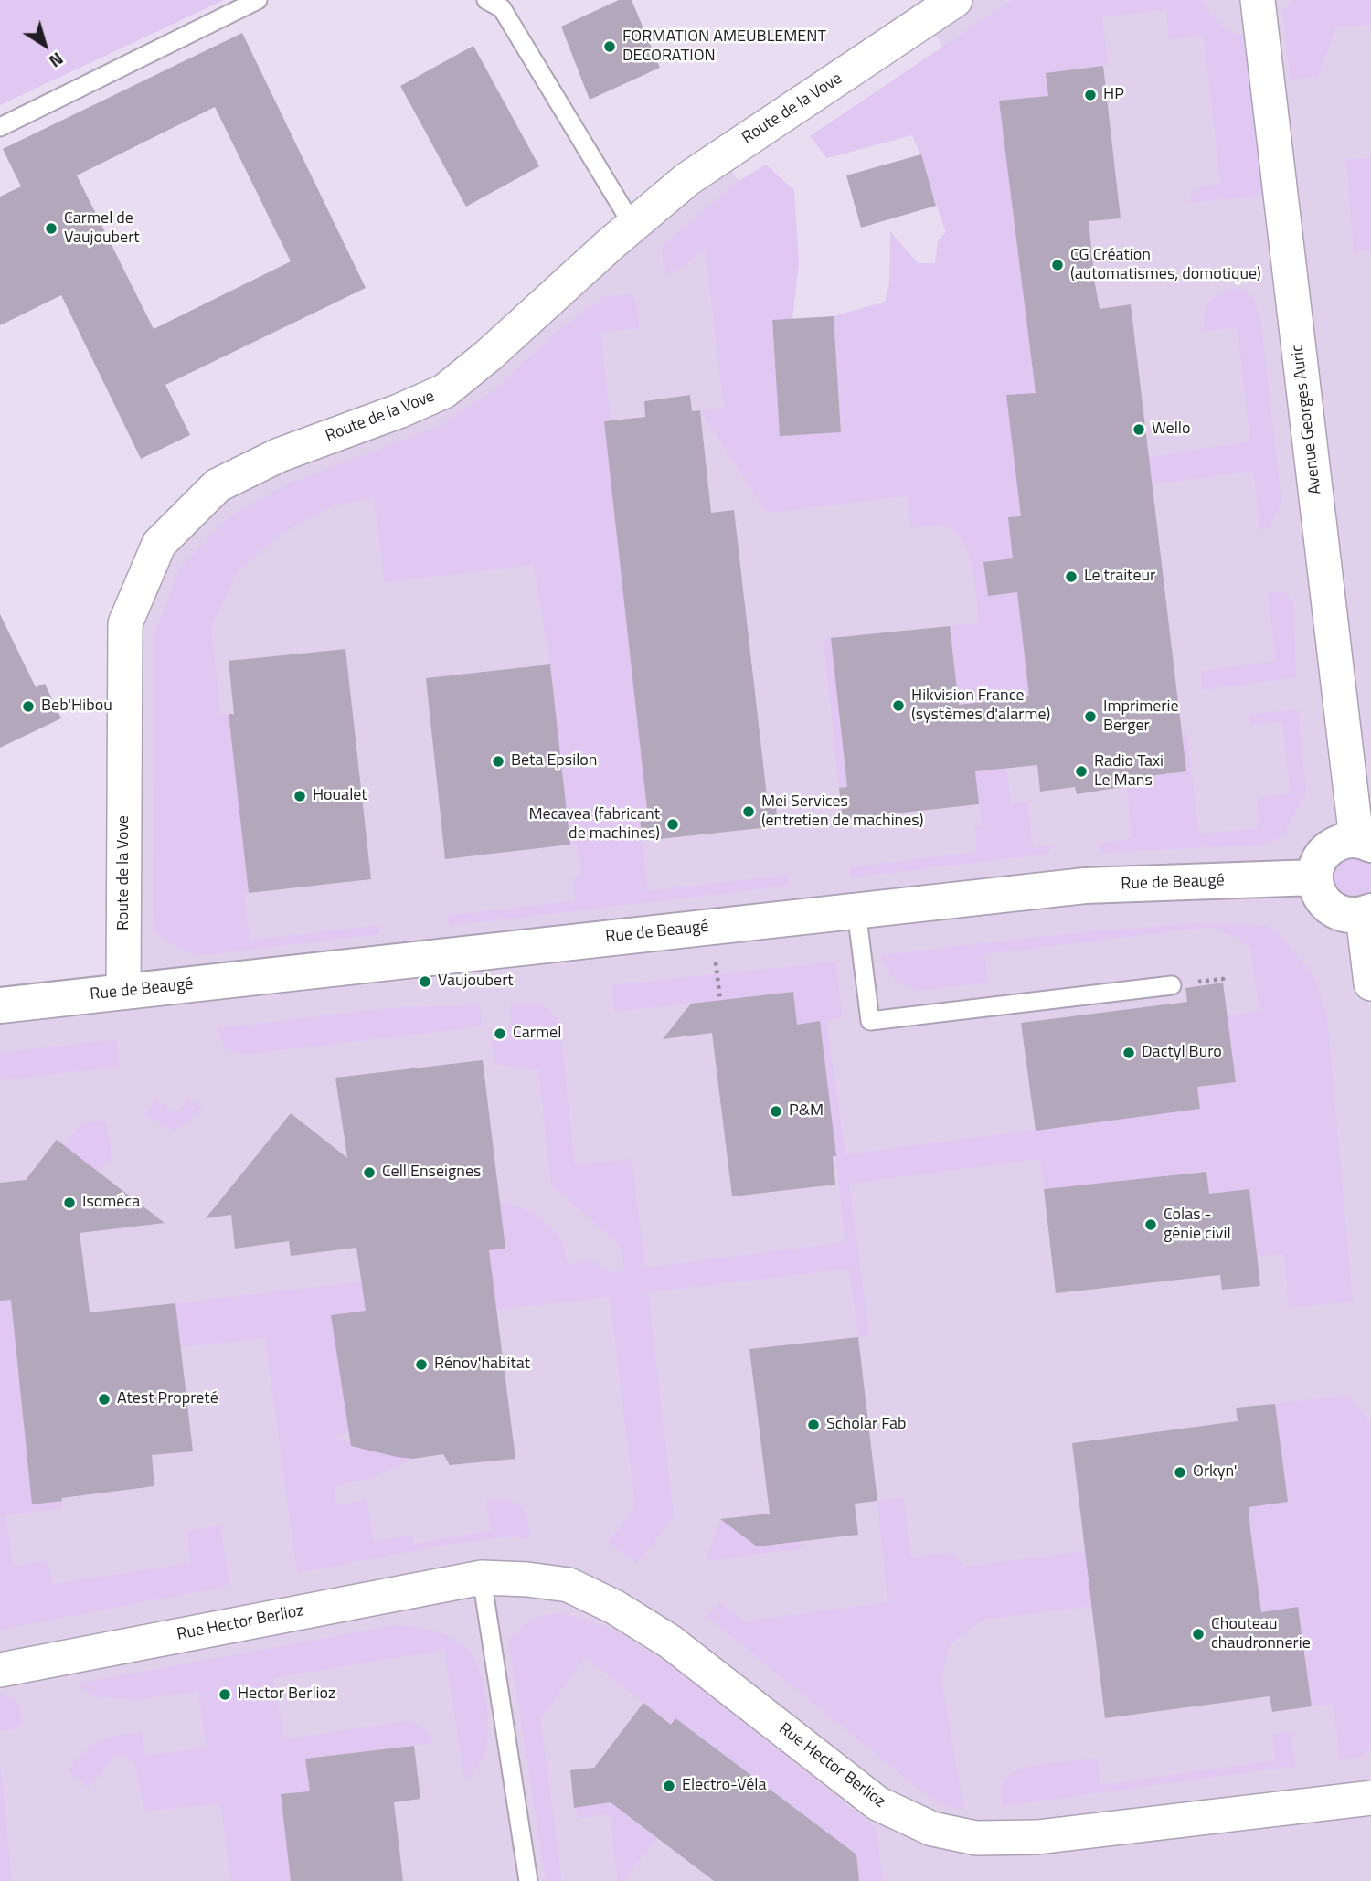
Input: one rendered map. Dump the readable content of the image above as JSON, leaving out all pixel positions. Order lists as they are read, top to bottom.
{
  "streets": {
    "street": [
      "Route de la Vove",
      "Avenue Georges Auric",
      "Rue de Beaugé",
      "Rue Hector Berlioz"
    ]
  },
  "crossings": [
    ["Route de la Vove", "Rue de Beaugé"]
  ],
  "places": [
    "FORMATION AMEUBLEMENT DECORATION",
    "HP",
    "Carmel de Vaujoubert",
    "CG Création (automatismes, domotique)",
    "Wello",
    "Le traiteur",
    "Hikvision France (systèmes d'alarme)",
    "Beb'Hibou",
    "Imprimerie Berger",
    "Beta Epsilon",
    "Radio Taxi Le Mans",
    "Houalet",
    "Mei Services (entretien de machines)",
    "Mecavea (fabricant de machines)",
    "Vaujoubert",
    "Carmel",
    "Dactyl Buro",
    "P&M",
    "Cell Enseignes",
    "Isoméca",
    "Colas - génie civil",
    "Rénov'habitat",
    "Atest Propreté",
    "Scholar Fab",
    "Orkyn'",
    "Chouteau chaudronnerie",
    "Hector Berlioz",
    "Electro-Véla"
  ],
  "north": "bottom right"
}
